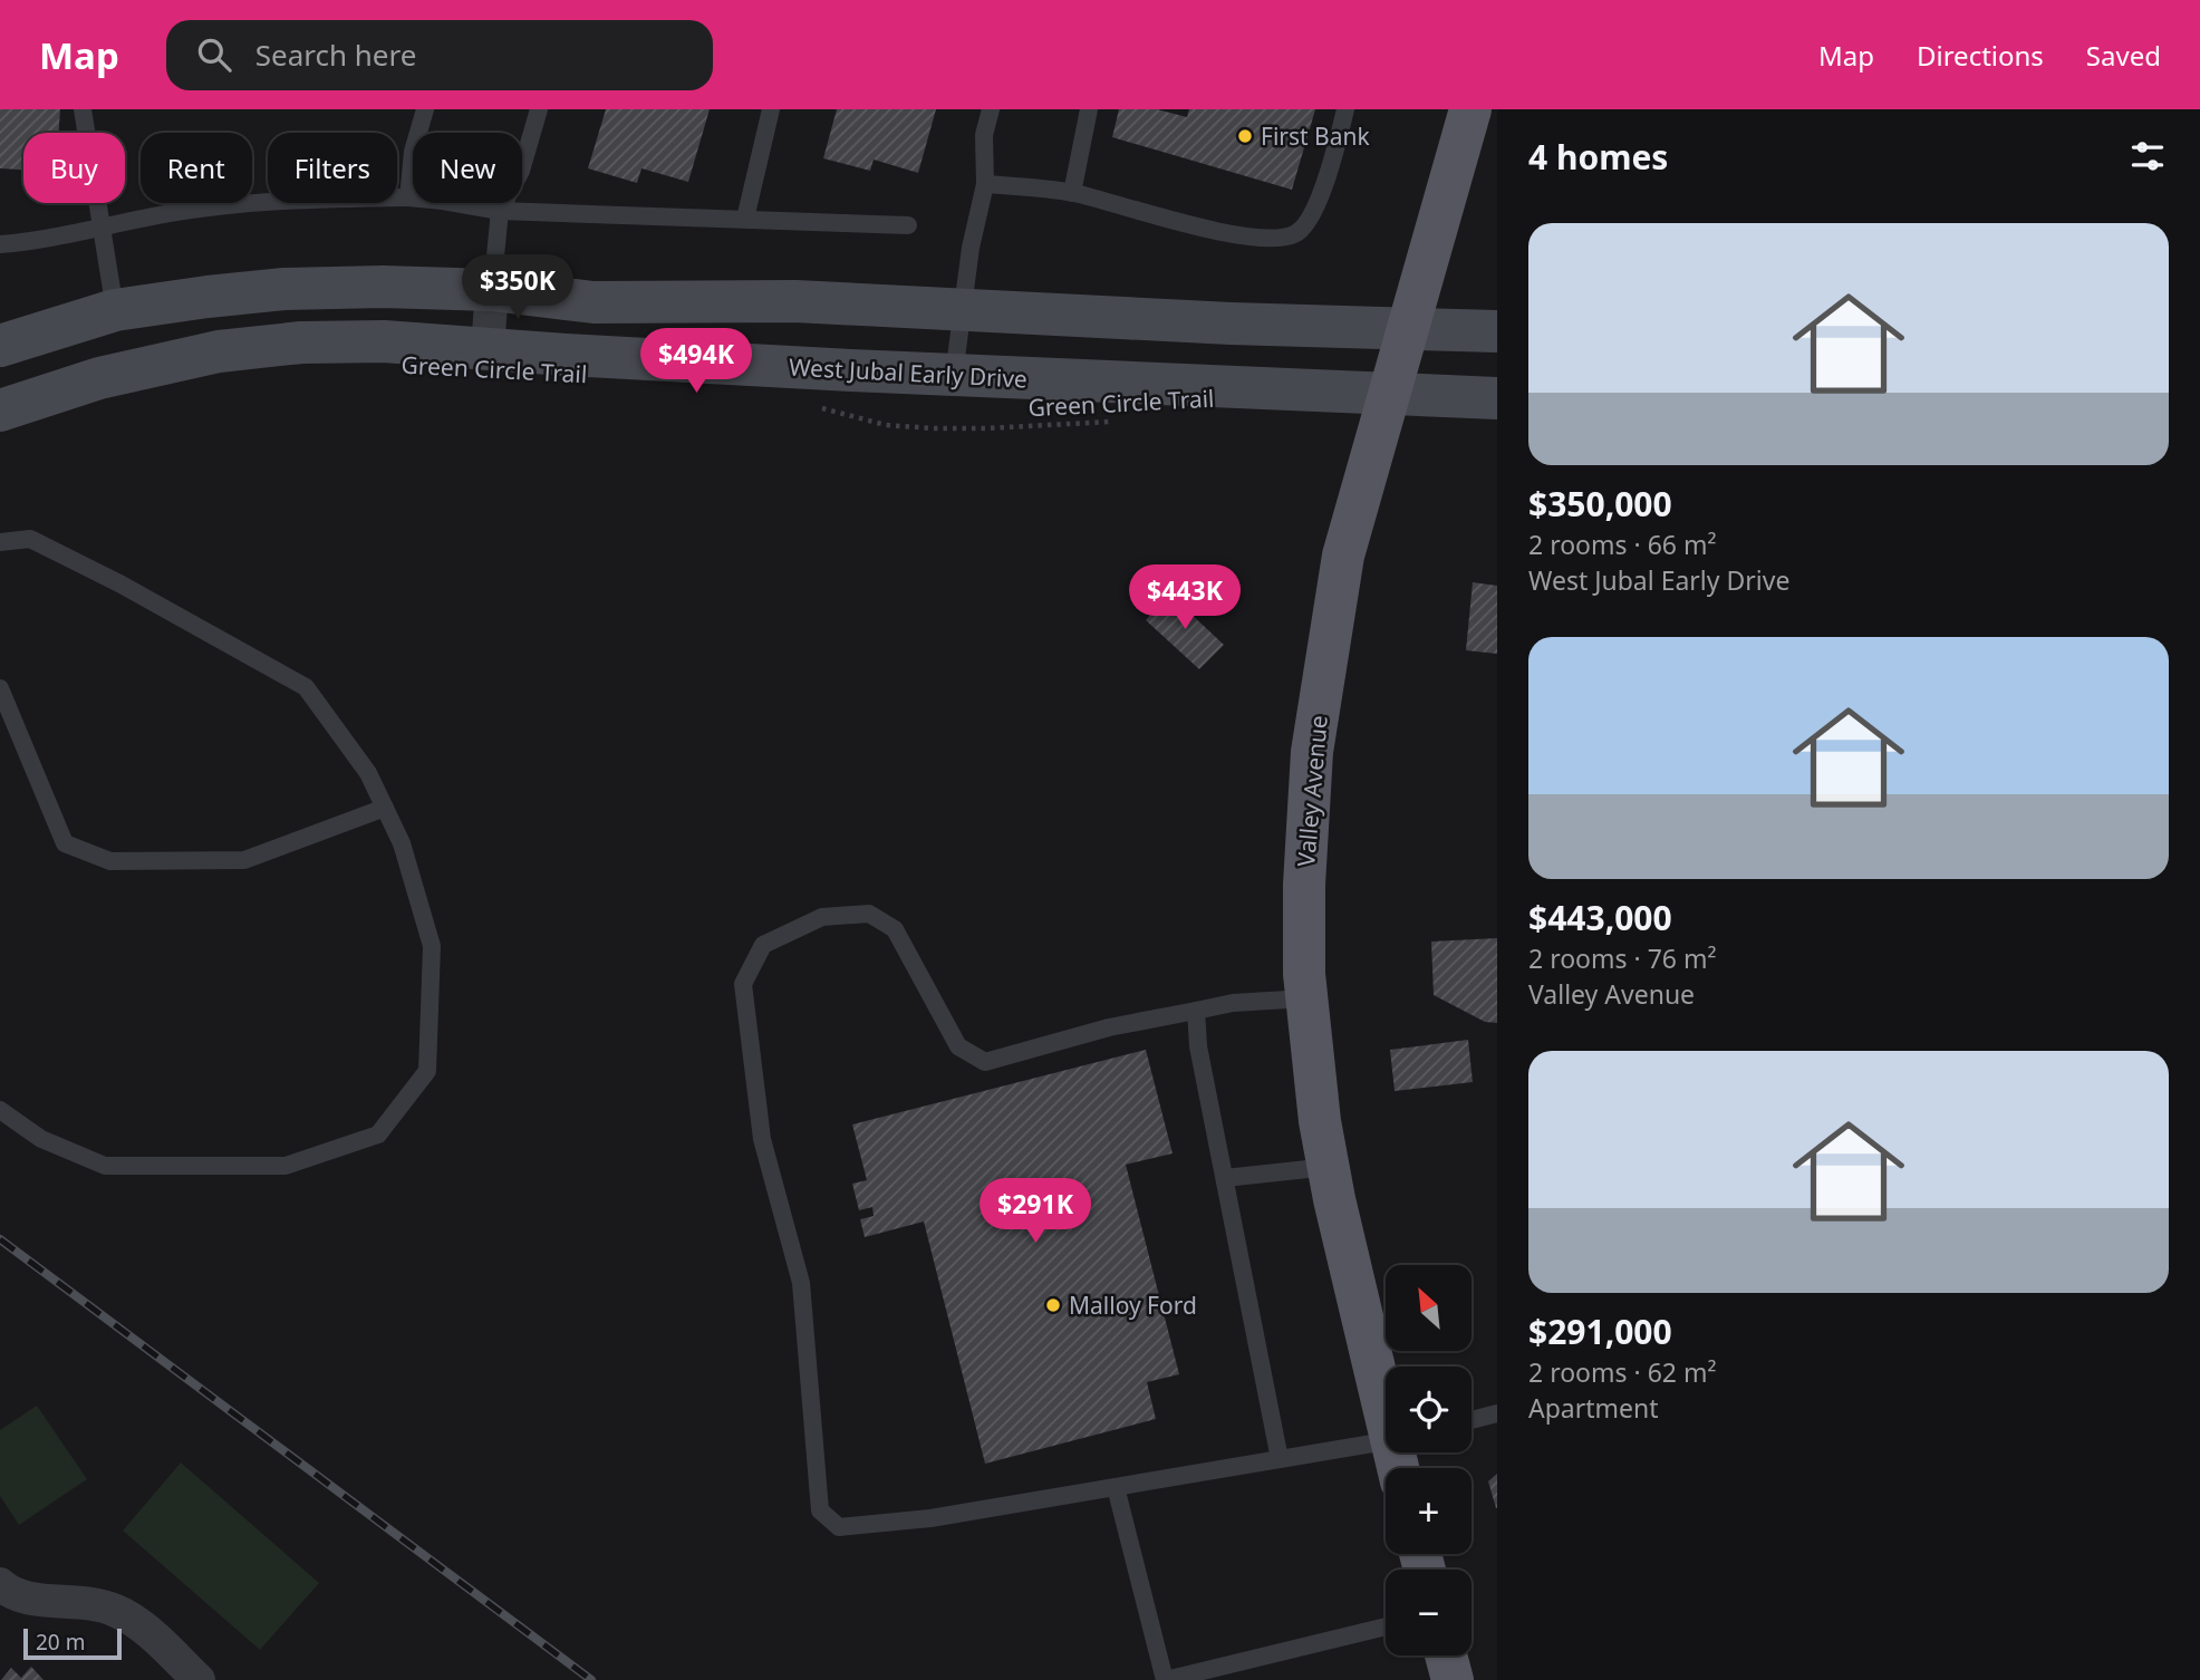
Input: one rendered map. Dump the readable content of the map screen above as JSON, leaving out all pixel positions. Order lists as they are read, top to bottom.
{
  "streets": {
    "main road": ["West Jubal Early Drive", "Valley Avenue"],
    "path": ["Green Circle Trail"]
  },
  "crossings": [
    ["West Jubal Early Drive", "Valley Avenue"]
  ],
  "places": ["First Bank", "Malloy Ford"],
  "scale_bar": "20 m",
  "north": "top left",
  "page": {
    "header": "Map",
    "search": "Search here",
    "nav": ["Map", "Directions", "Saved"],
    "heading": "4 homes",
    "chip": [
      "Buy",
      "Rent",
      "Filters",
      "New"
    ],
    "list": [
      {
        "name": "$350,000",
        "note": "2 rooms · 66 m² · West Jubal Early Drive"
      },
      {
        "name": "$443,000",
        "note": "2 rooms · 76 m² · Valley Avenue"
      },
      {
        "name": "$291,000",
        "note": "2 rooms · 62 m² · Apartment"
      }
    ],
    "price": [
      "$350K",
      "$494K",
      "$443K",
      "$291K"
    ],
    "map_buttons": ["+", "−"],
    "scale": "20 m"
  }
}
